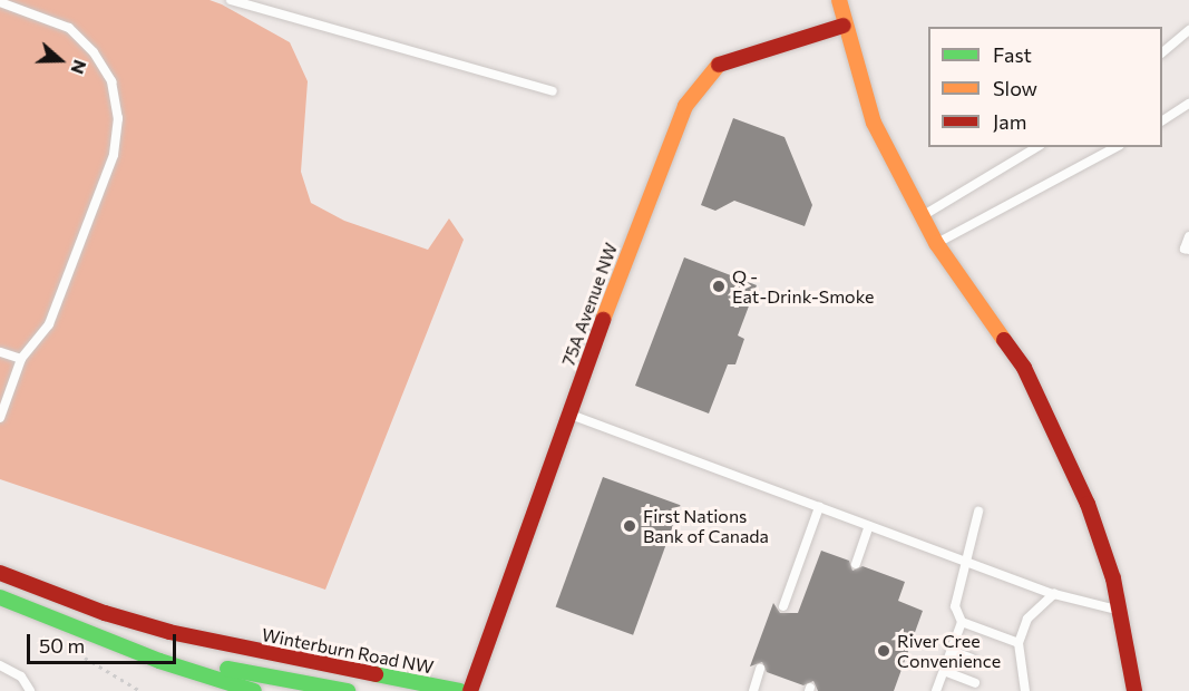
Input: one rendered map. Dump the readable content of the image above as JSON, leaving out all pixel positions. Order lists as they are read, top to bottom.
{
  "streets": {
    "street": ["75A Avenue NW", "Winterburn Road NW"]
  },
  "places": ["Q - Eat-Drink-Smoke", "First Nations Bank of Canada", "River Cree Convenience"],
  "legend": ["Fast", "Slow", "Jam"],
  "scale_bar": "50 m",
  "north": "right"
}
